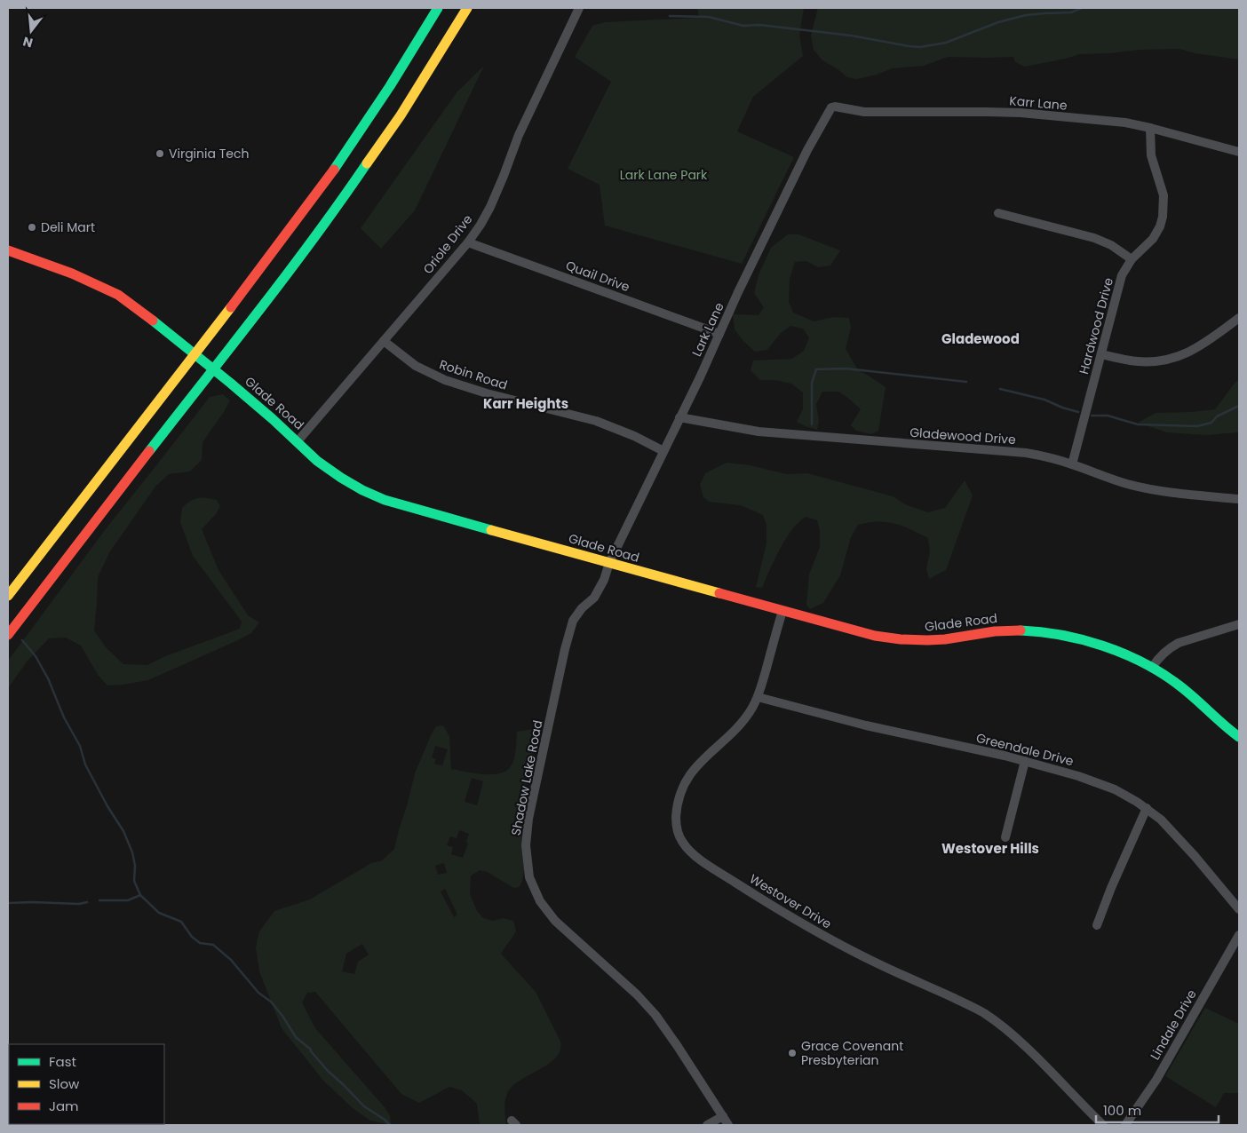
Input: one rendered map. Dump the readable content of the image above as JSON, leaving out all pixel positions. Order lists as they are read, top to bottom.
{
  "streets": {
    "main road": ["Glade Road"],
    "street": [
      "Karr Lane",
      "Oriole Drive",
      "Quail Drive",
      "Hardwood Drive",
      "Lark Lane",
      "Robin Road",
      "Gladewood Drive",
      "Greendale Drive",
      "Shadow Lake Road",
      "Westover Drive",
      "Lindale Drive"
    ]
  },
  "crossings": [
    ["Karr Lane", "Hardwood Drive"],
    ["Karr Lane", "Lark Lane"],
    ["Oriole Drive", "Quail Drive"],
    ["Oriole Drive", "Robin Road"],
    ["Oriole Drive", "Glade Road"],
    ["Quail Drive", "Lark Lane"],
    ["Hardwood Drive", "Gladewood Drive"],
    ["Lark Lane", "Robin Road"],
    ["Lark Lane", "Glade Road"],
    ["Lark Lane", "Gladewood Drive"],
    ["Lark Lane", "Shadow Lake Road"],
    ["Glade Road", "Shadow Lake Road"],
    ["Glade Road", "Westover Drive"],
    ["Greendale Drive", "Westover Drive"]
  ],
  "districts": ["Gladewood", "Karr Heights", "Westover Hills"],
  "parks": ["Lark Lane Park"],
  "places": ["Virginia Tech", "Deli Mart", "Grace Covenant Presbyterian"],
  "legend": ["Fast", "Slow", "Jam"],
  "scale_bar": "100 m",
  "north": "bottom"
}
